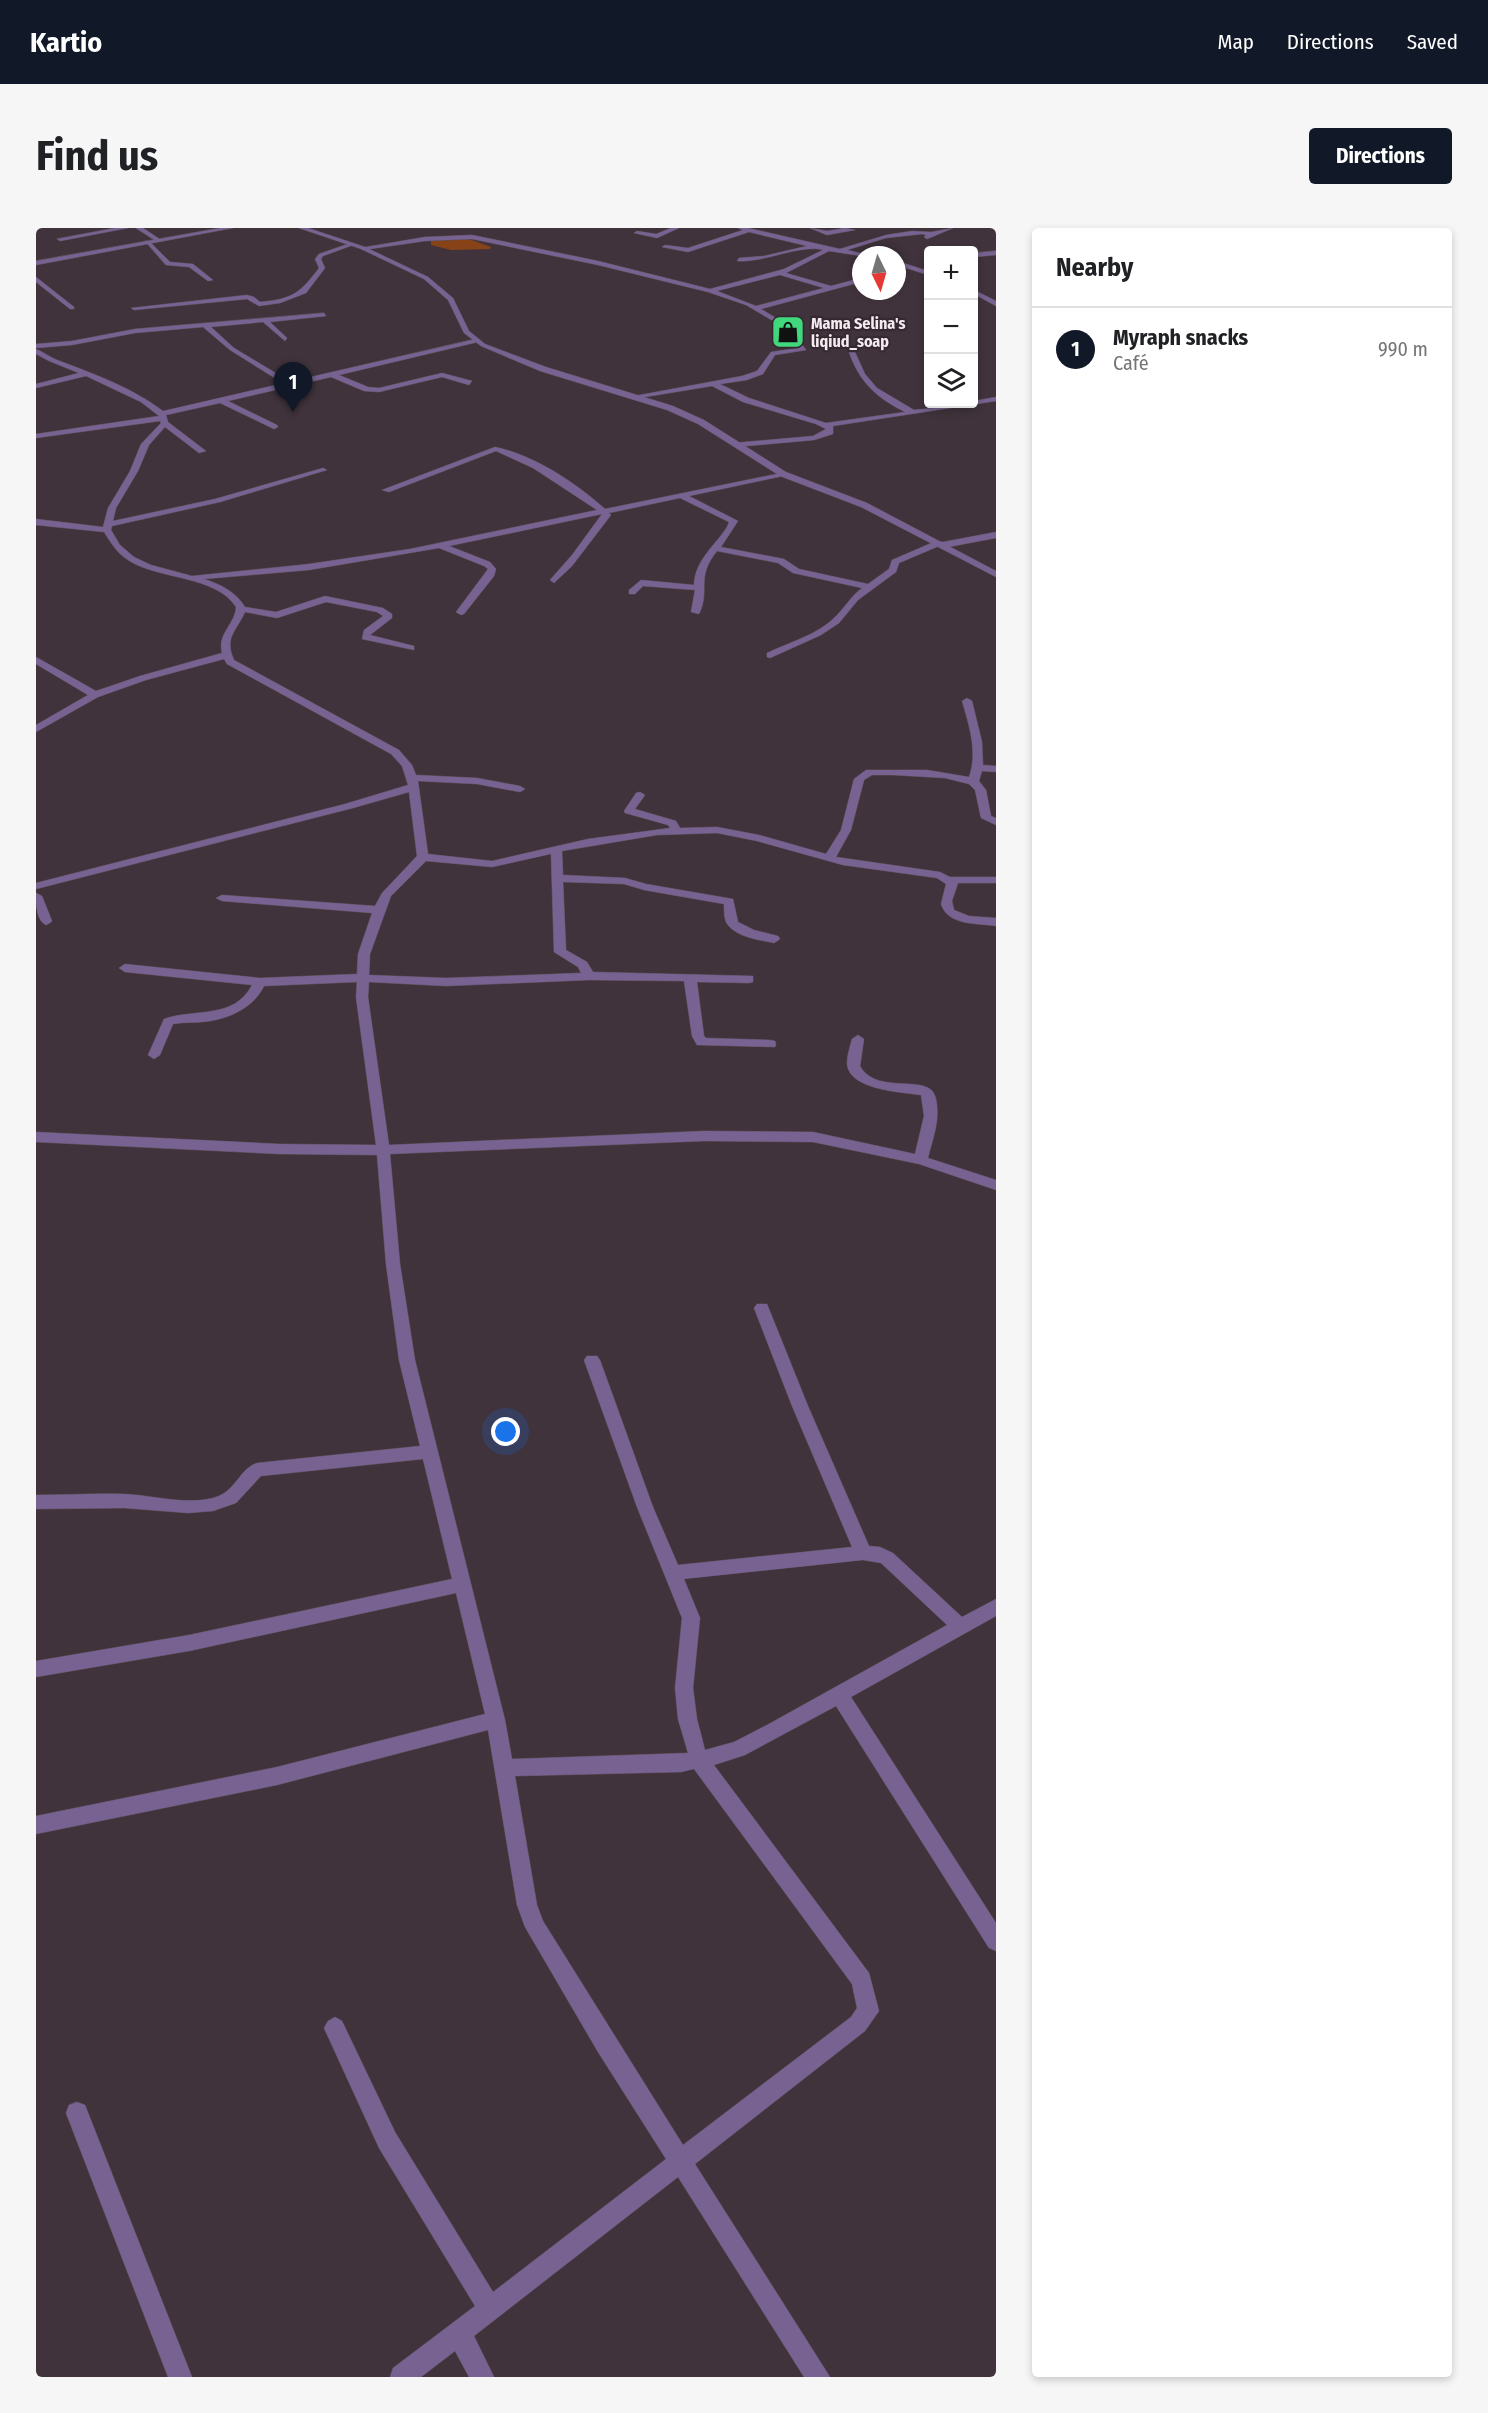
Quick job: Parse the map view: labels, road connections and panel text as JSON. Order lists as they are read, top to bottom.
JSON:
{
  "places": {
    "shop": ["Mama Selina's liqiud_soap"]
  },
  "north": "bottom",
  "page": {
    "header": "Kartio",
    "nav": ["Map", "Directions", "Saved"],
    "buttons": "Directions",
    "title": "Find us",
    "heading": "Nearby",
    "map_buttons": ["+", "−"],
    "list": [
      {
        "mark": "1",
        "name": "Myraph snacks",
        "note": "Café",
        "value": "990 m"
      }
    ],
    "pins": "1"
  }
}
